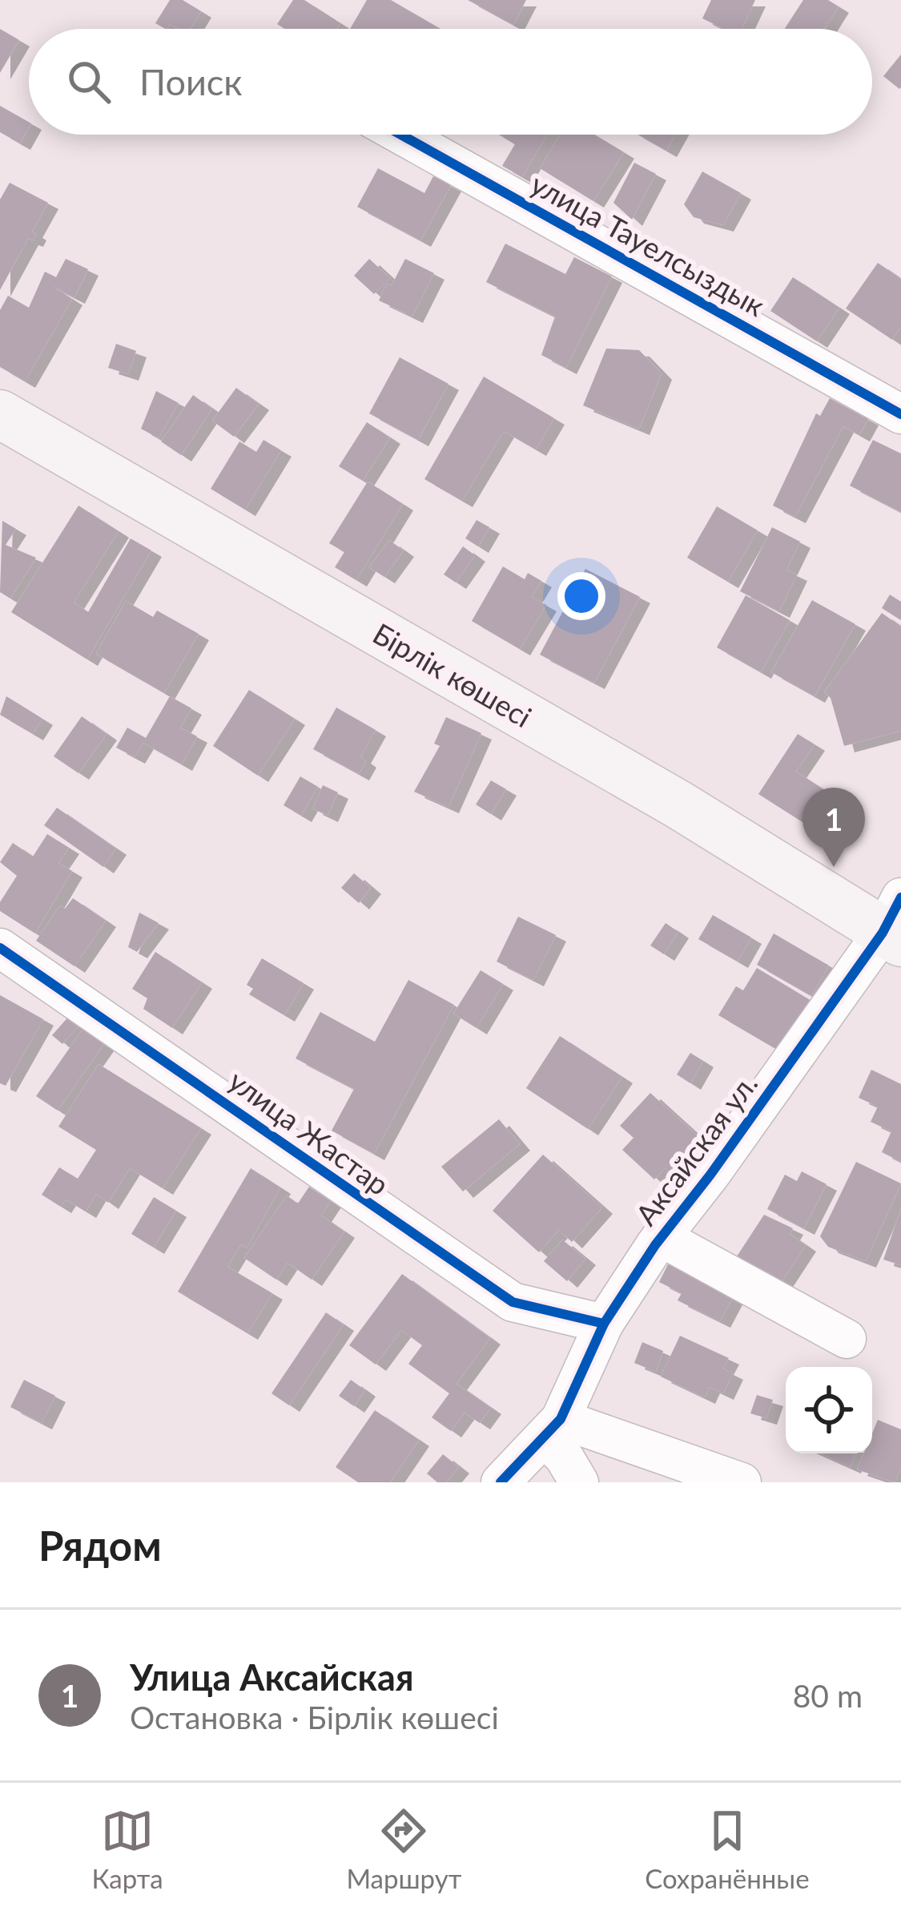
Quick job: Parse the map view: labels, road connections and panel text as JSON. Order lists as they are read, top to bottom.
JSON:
{
  "streets": {
    "main road": ["Бірлік көшесі"],
    "street": ["улица Тауелсыздык", "улица Жастар", "Аксайская ул."]
  },
  "crossings": [
    ["Бірлік көшесі", "Аксайская ул."],
    ["улица Жастар", "Аксайская ул."]
  ],
  "page": {
    "search": "Поиск",
    "pins": "1",
    "heading": "Рядом",
    "list": [
      {
        "mark": "1",
        "name": "Улица Аксайская",
        "note": "Остановка · Бірлік көшесі",
        "value": "80 m"
      }
    ],
    "nav": ["Карта", "Маршрут", "Сохранённые"]
  }
}
